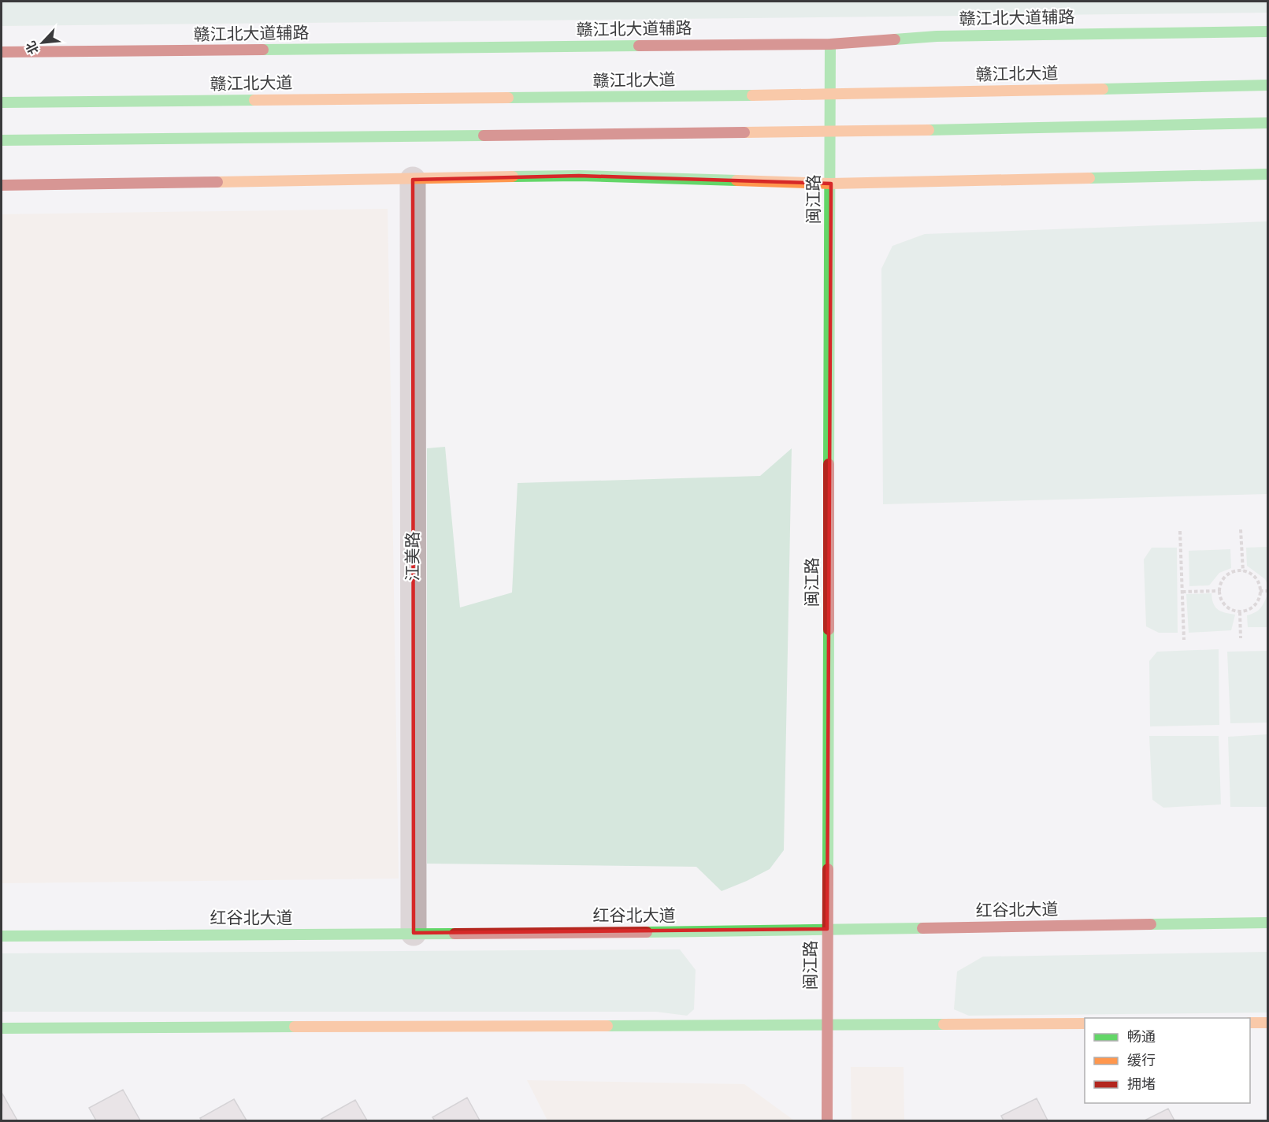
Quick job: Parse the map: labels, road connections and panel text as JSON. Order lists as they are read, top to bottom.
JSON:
{
  "streets": {
    "main road": [
      "赣江北大道辅路",
      "赣江北大道",
      "闽江路",
      "红谷北大道"
    ],
    "street": ["江美路"]
  },
  "crossings": [
    ["赣江北大道辅路", "闽江路"],
    ["赣江北大道", "闽江路"],
    ["闽江路", "红谷北大道"],
    ["江美路", "红谷北大道"]
  ],
  "legend": ["畅通", "缓行", "拥堵"],
  "north": "bottom left"
}
